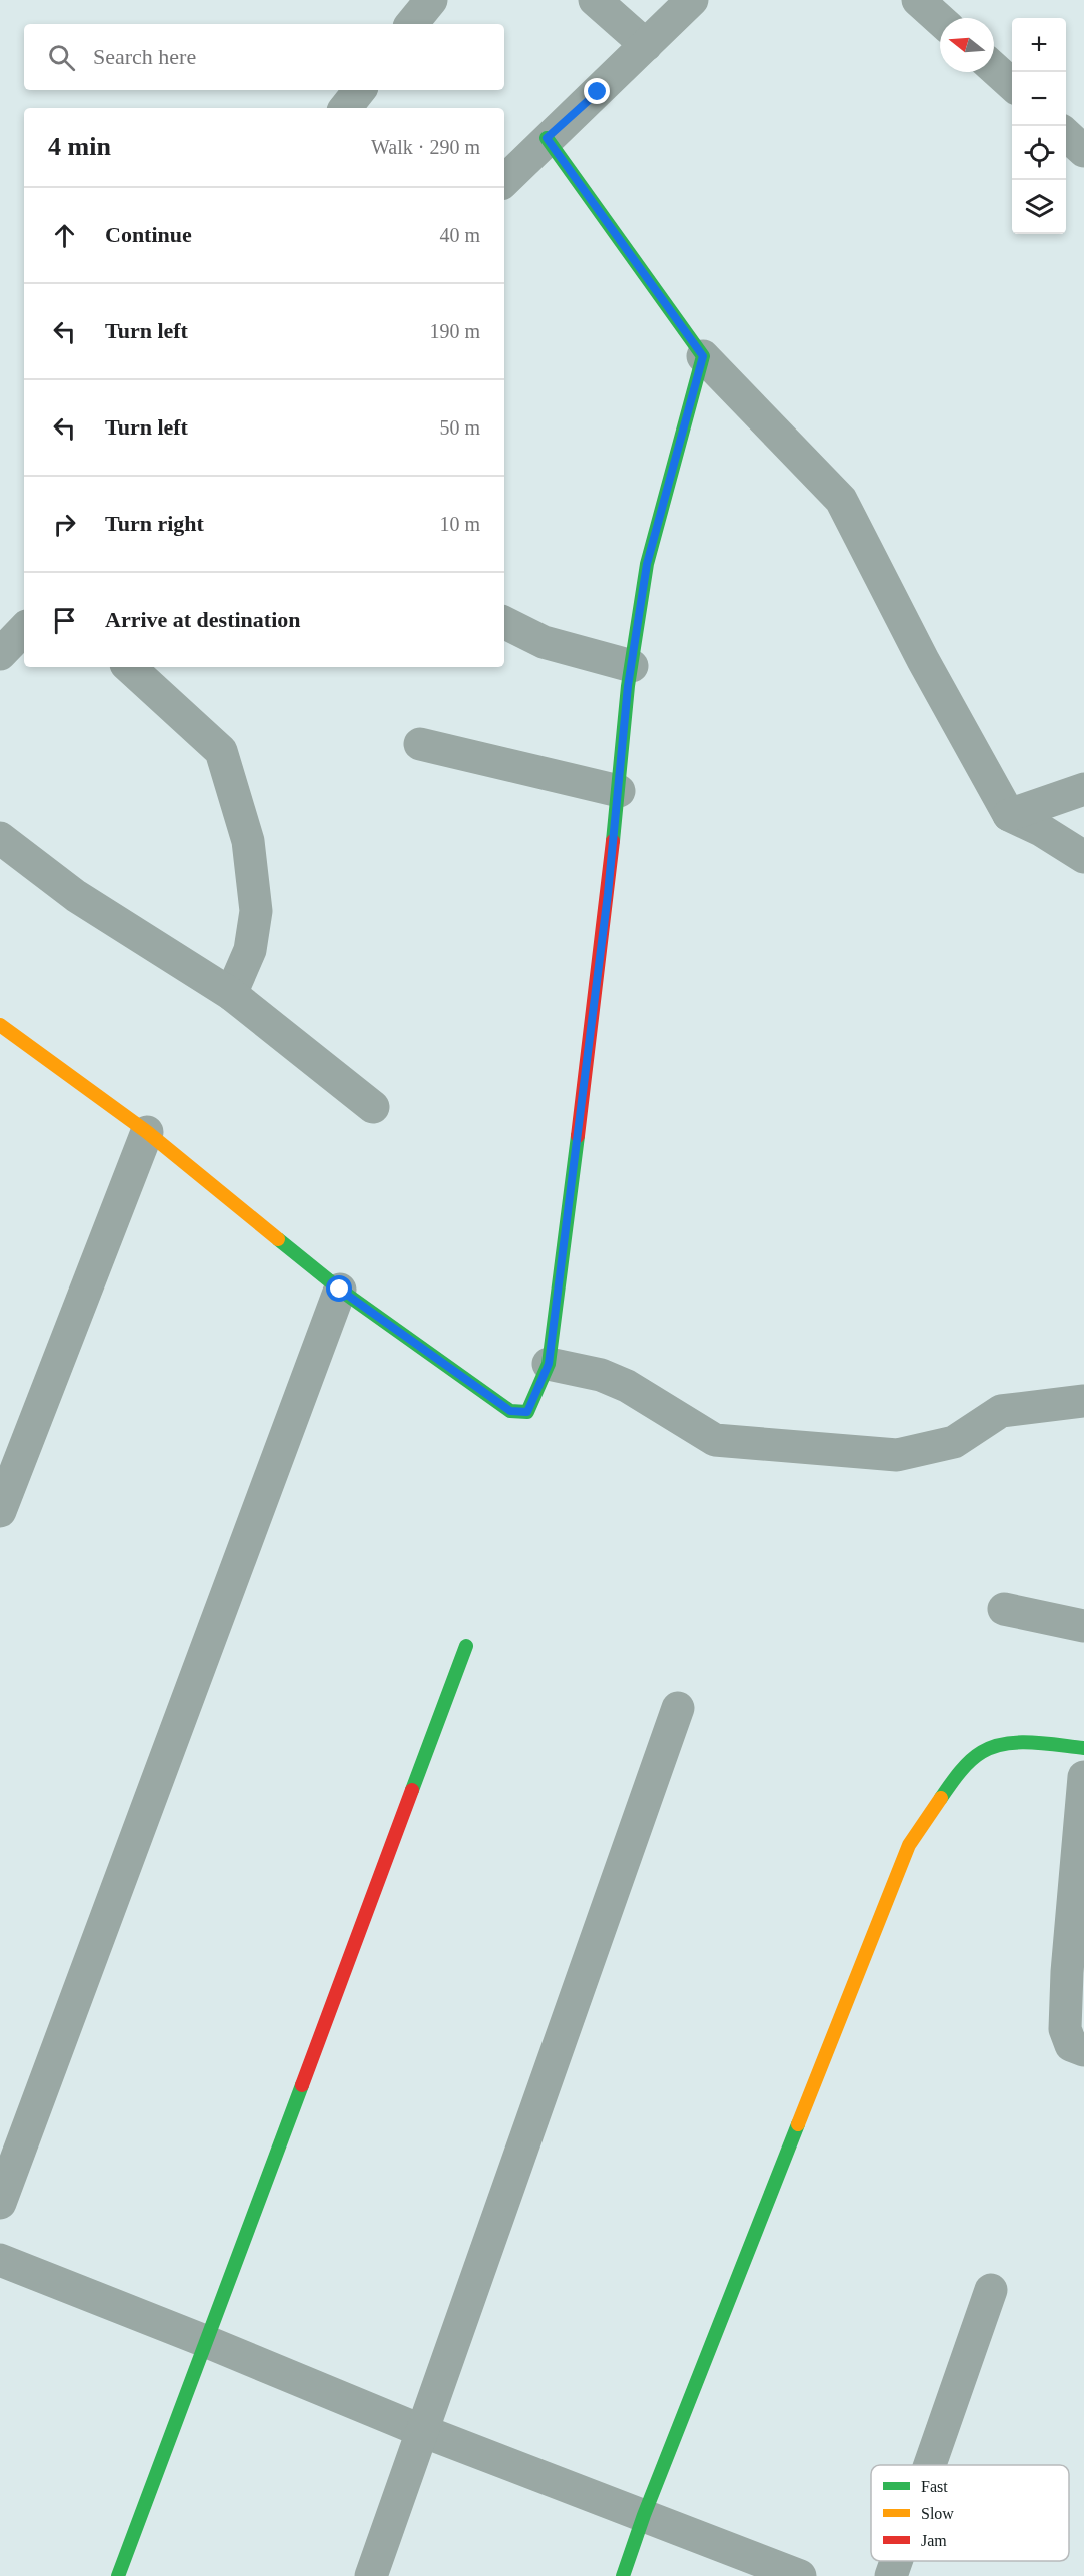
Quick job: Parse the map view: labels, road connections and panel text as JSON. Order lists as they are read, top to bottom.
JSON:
{
  "legend": ["Fast", "Slow", "Jam"],
  "north": "left",
  "page": {
    "map_buttons": ["+", "−"],
    "search": "Search here",
    "heading": ["4 min", "Walk · 290 m"],
    "list": [
      ["Continue", "40 m"],
      ["Turn left", "190 m"],
      ["Turn left", "50 m"],
      ["Turn right", "10 m"],
      "Arrive at destination"
    ]
  }
}
